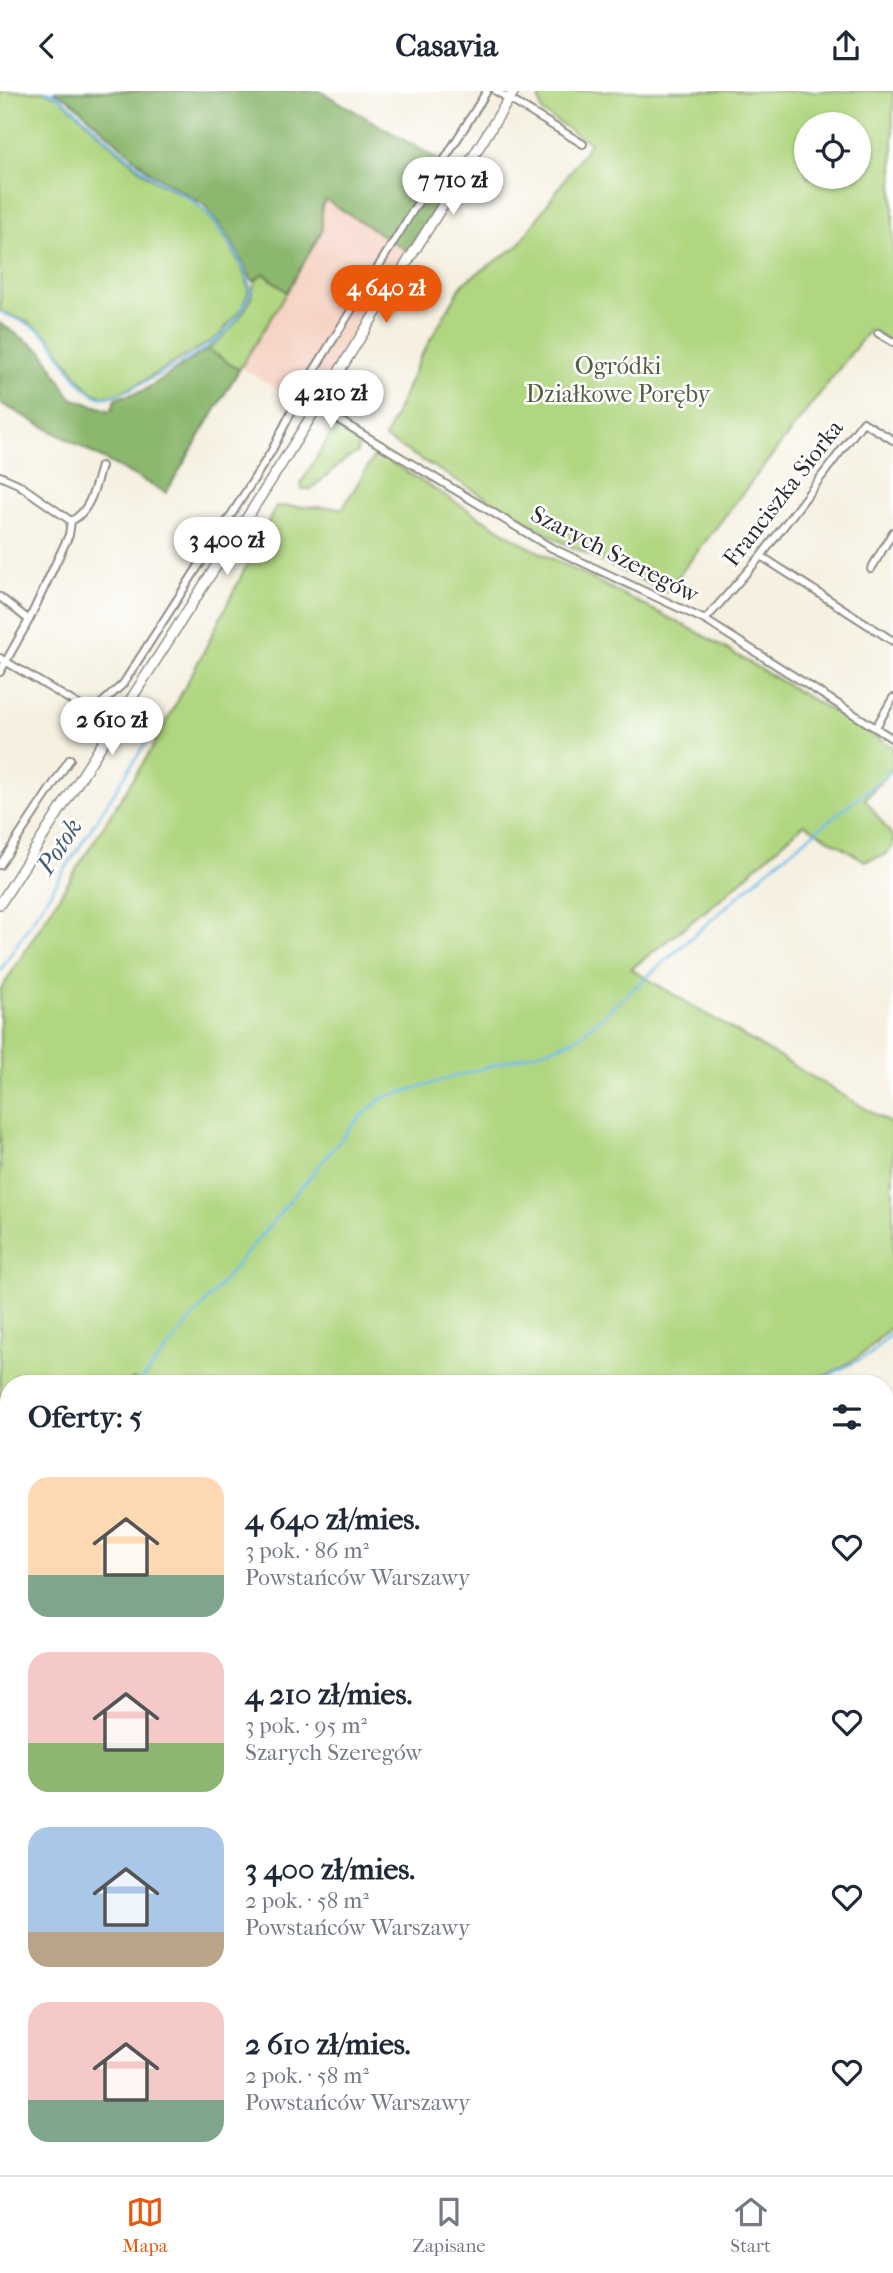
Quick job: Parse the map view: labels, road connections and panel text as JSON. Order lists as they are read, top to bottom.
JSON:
{
  "streets": {
    "street": ["Franciszka Siorka", "Szarych Szeregów"]
  },
  "crossings": [
    ["Franciszka Siorka", "Szarych Szeregów"]
  ],
  "water": ["Potok"],
  "parks": ["Ogródki Działkowe Poręby"],
  "page": {
    "header": "Casavia",
    "price": [
      "7 710 zł",
      "4 640 zł",
      "4 210 zł",
      "3 400 zł",
      "2 610 zł"
    ],
    "heading": "Oferty: 5",
    "list": [
      {
        "name": "4 640 zł/mies.",
        "note": "3 pok. · 86 m² · Powstańców Warszawy"
      },
      {
        "name": "4 210 zł/mies.",
        "note": "3 pok. · 95 m² · Szarych Szeregów"
      },
      {
        "name": "3 400 zł/mies.",
        "note": "2 pok. · 58 m² · Powstańców Warszawy"
      },
      {
        "name": "2 610 zł/mies.",
        "note": "2 pok. · 58 m² · Powstańców Warszawy"
      }
    ],
    "tabs": ["Mapa", "Zapisane", "Start"]
  }
}
